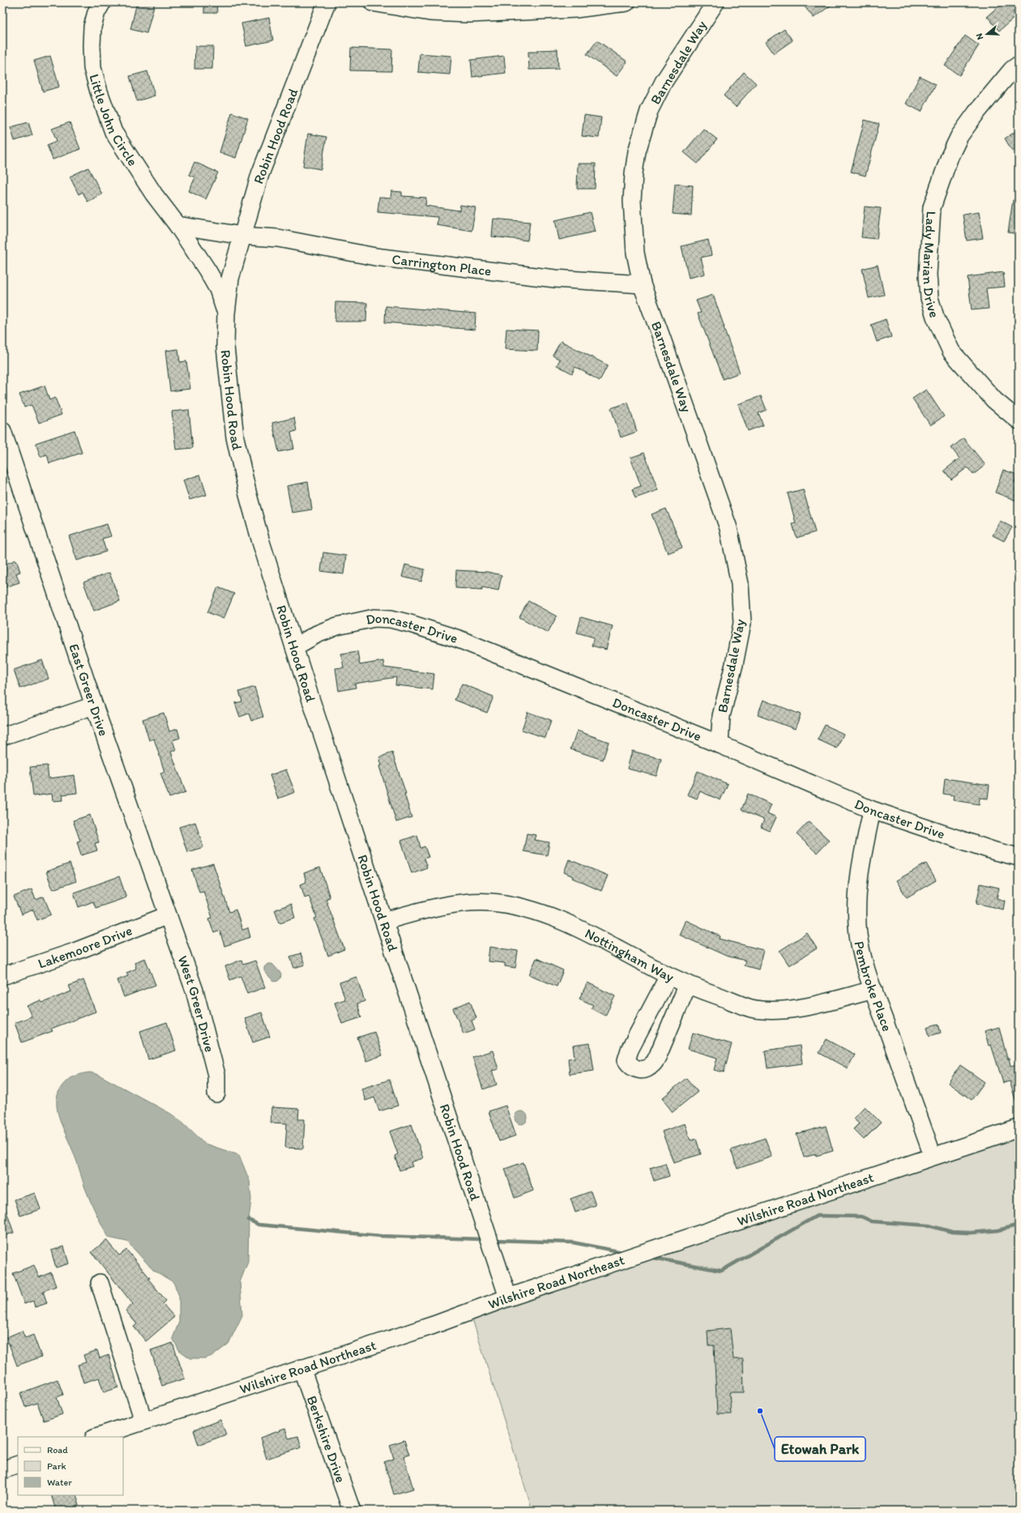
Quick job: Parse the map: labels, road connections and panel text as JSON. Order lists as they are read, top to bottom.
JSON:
{
  "streets": {
    "street": [
      "Barnesdale Way",
      "Little John Circle",
      "Robin Hood Road",
      "Lady Marian Drive",
      "Carrington Place",
      "Doncaster Drive",
      "East Greer Drive",
      "Lakemoore Drive",
      "Nottingham Way",
      "Pembroke Place",
      "West Greer Drive",
      "Wilshire Road Northeast",
      "Berkshire Drive"
    ]
  },
  "crossings": [
    ["Barnesdale Way", "Carrington Place"],
    ["Barnesdale Way", "Doncaster Drive"],
    ["Little John Circle", "Robin Hood Road"],
    ["Robin Hood Road", "Carrington Place"],
    ["Robin Hood Road", "Doncaster Drive"],
    ["Robin Hood Road", "Nottingham Way"],
    ["Robin Hood Road", "Wilshire Road Northeast"],
    ["Doncaster Drive", "Pembroke Place"],
    ["East Greer Drive", "Lakemoore Drive"],
    ["East Greer Drive", "West Greer Drive"],
    ["Lakemoore Drive", "West Greer Drive"],
    ["Nottingham Way", "Pembroke Place"],
    ["Pembroke Place", "Wilshire Road Northeast"],
    ["Wilshire Road Northeast", "Berkshire Drive"]
  ],
  "places": ["Etowah Park"],
  "legend": ["Road", "Park", "Water"],
  "north": "left"
}
